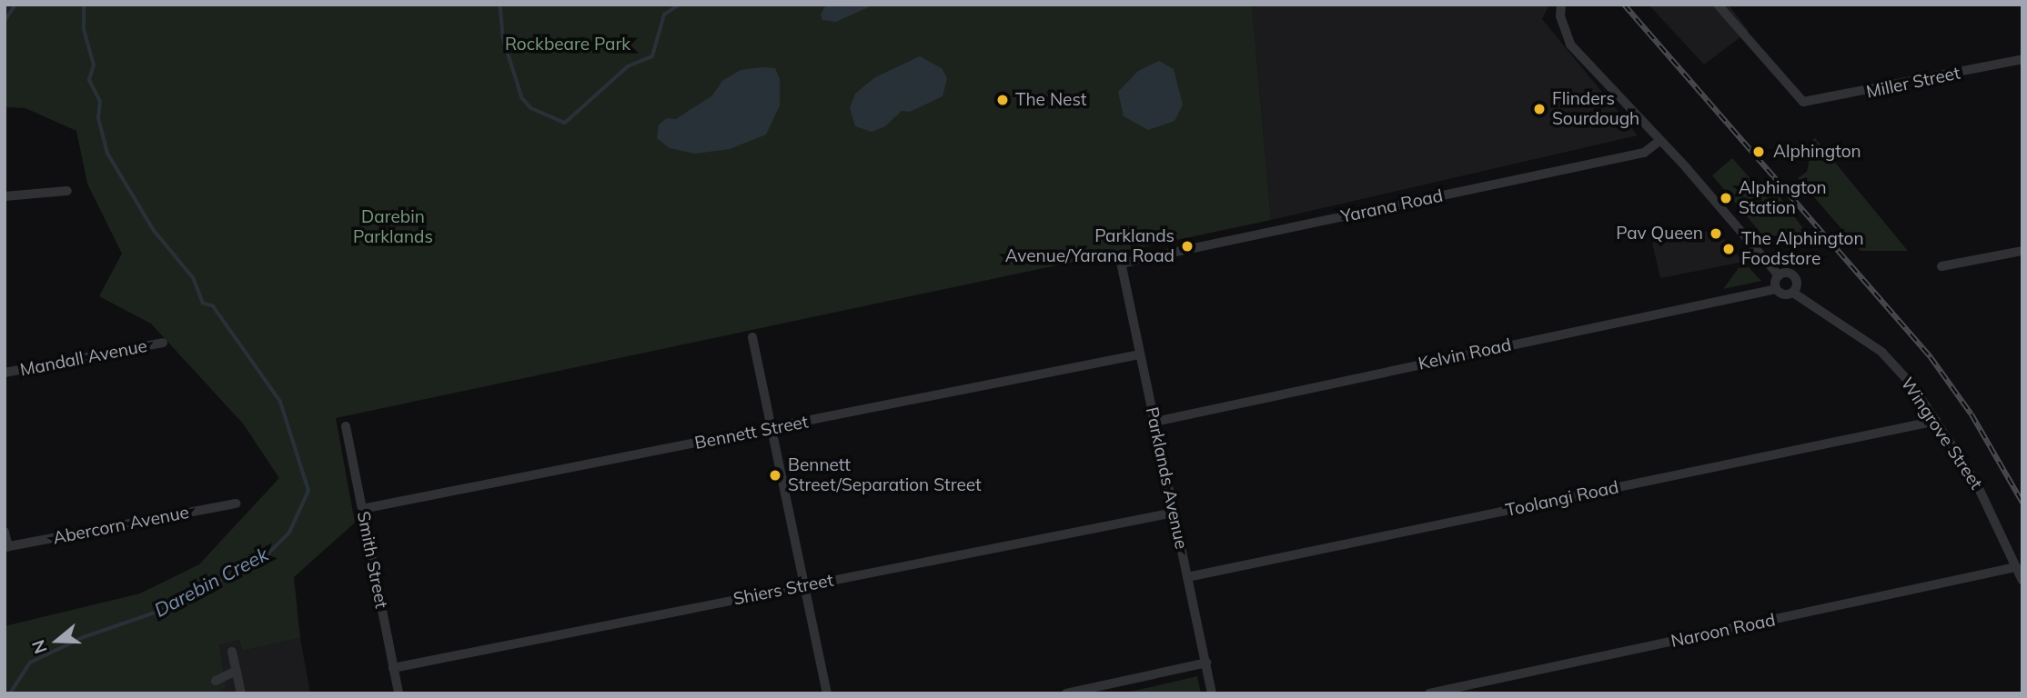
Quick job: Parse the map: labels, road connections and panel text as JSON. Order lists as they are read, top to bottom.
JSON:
{
  "streets": {
    "street": [
      "Miller Street",
      "Yarana Road",
      "Kelvin Road",
      "Mandall Avenue",
      "Bennett Street",
      "Wingrove Street",
      "Parklands Avenue",
      "Toolangi Road",
      "Abercorn Avenue",
      "Smith Street",
      "Shiers Street",
      "Naroon Road"
    ]
  },
  "crossings": [
    ["Yarana Road", "Parklands Avenue"],
    ["Kelvin Road", "Wingrove Street"],
    ["Kelvin Road", "Parklands Avenue"],
    ["Bennett Street", "Parklands Avenue"],
    ["Bennett Street", "Smith Street"],
    ["Wingrove Street", "Toolangi Road"],
    ["Wingrove Street", "Naroon Road"],
    ["Parklands Avenue", "Toolangi Road"],
    ["Parklands Avenue", "Shiers Street"],
    ["Smith Street", "Shiers Street"]
  ],
  "water": ["Darebin Creek"],
  "parks": ["Rockbeare Park", "Darebin Parklands"],
  "places": [
    "The Nest",
    "Flinders Sourdough",
    "Alphington",
    "Alphington Station",
    "Pav Queen",
    "Parklands Avenue/Yarana Road",
    "The Alphington Foodstore",
    "Bennett Street/Separation Street"
  ],
  "north": "left"
}
